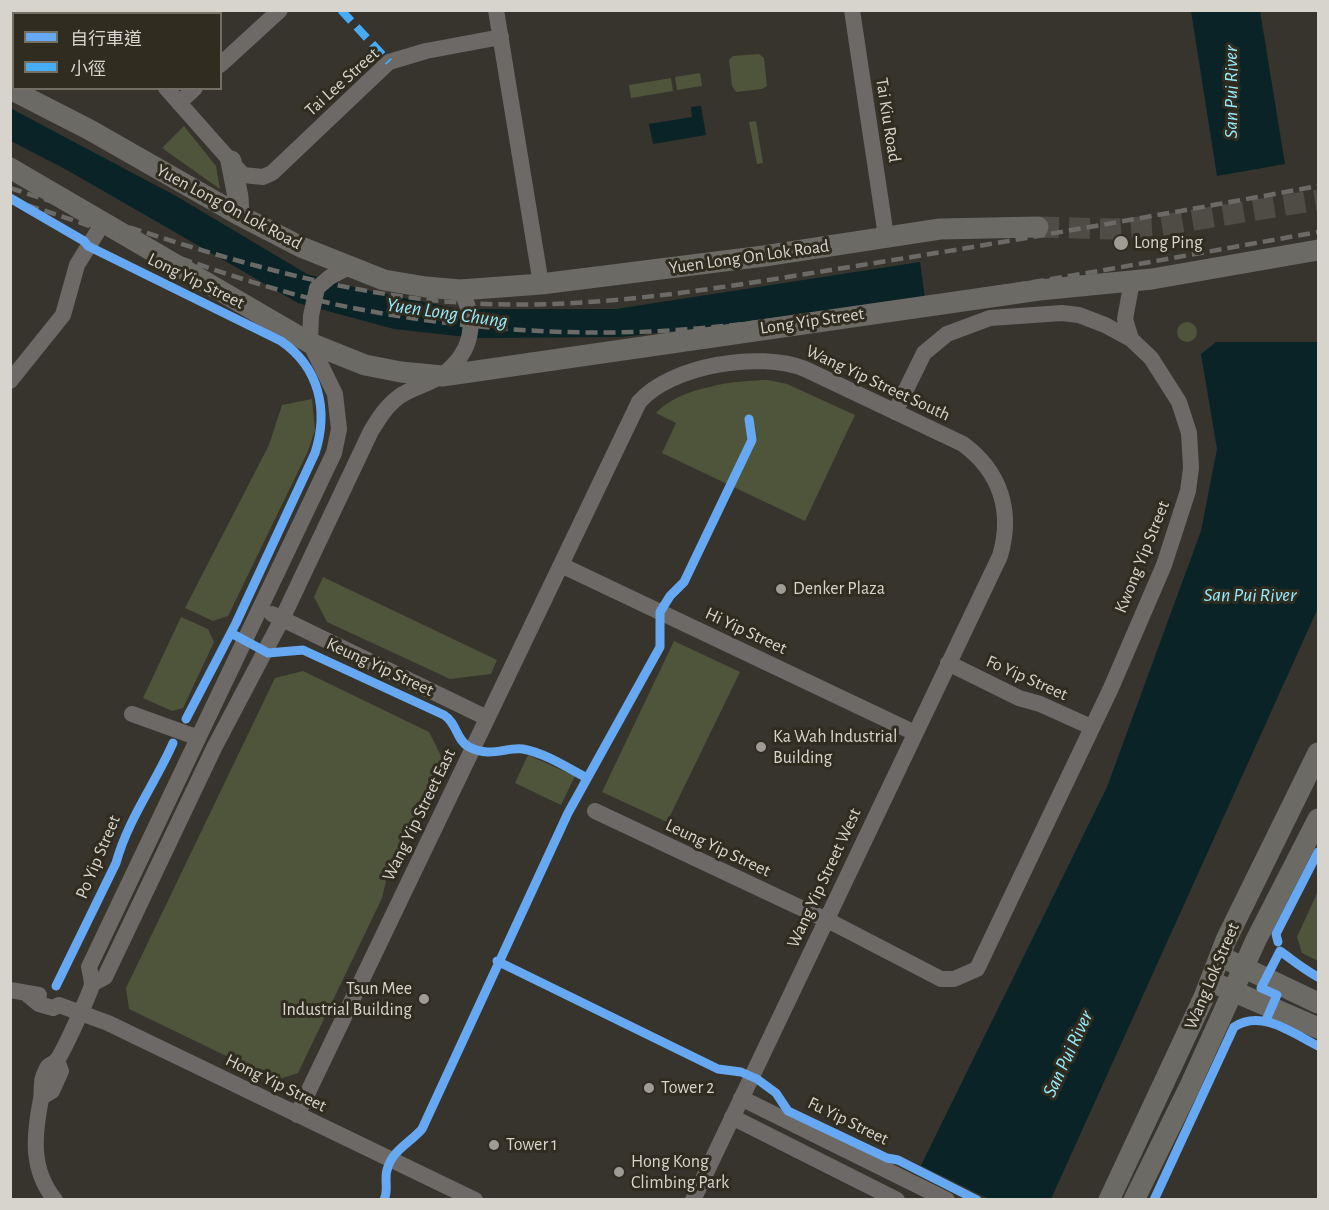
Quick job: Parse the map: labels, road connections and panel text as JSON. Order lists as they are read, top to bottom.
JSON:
{
  "streets": {
    "main road": ["Yuen Long On Lok Road", "Long Yip Street", "Wang Lok Street"],
    "street": [
      "Tai Lee Street",
      "Tai Kiu Road",
      "Wang Yip Street South",
      "Kwong Yip Street",
      "Hi Yip Street",
      "Keung Yip Street",
      "Fo Yip Street",
      "Wang Yip Street East",
      "Leung Yip Street",
      "Po Yip Street",
      "Wang Yip Street West",
      "Hong Yip Street",
      "Fu Yip Street"
    ]
  },
  "crossings": [
    ["Tai Kiu Road", "Yuen Long On Lok Road"],
    ["Long Yip Street", "Po Yip Street"],
    ["Wang Yip Street South", "Kwong Yip Street"],
    ["Wang Yip Street South", "Wang Yip Street East"],
    ["Wang Yip Street South", "Wang Yip Street West"],
    ["Kwong Yip Street", "Fo Yip Street"],
    ["Kwong Yip Street", "Leung Yip Street"],
    ["Kwong Yip Street", "Wang Yip Street West"],
    ["Hi Yip Street", "Wang Yip Street East"],
    ["Hi Yip Street", "Wang Yip Street West"],
    ["Keung Yip Street", "Wang Yip Street East"],
    ["Keung Yip Street", "Po Yip Street"],
    ["Fo Yip Street", "Wang Yip Street West"],
    ["Wang Yip Street East", "Hong Yip Street"],
    ["Leung Yip Street", "Wang Yip Street West"],
    ["Po Yip Street", "Hong Yip Street"],
    ["Wang Yip Street West", "Fu Yip Street"]
  ],
  "water": ["San Pui River", "Yuen Long Chung"],
  "places": [
    "Long Ping",
    "Denker Plaza",
    "Ka Wah Industrial Building",
    "Tsun Mee Industrial Building",
    "Tower 2",
    "Tower 1",
    "Hong Kong Climbing Park"
  ],
  "legend": ["自行車道", "小徑"]
}
